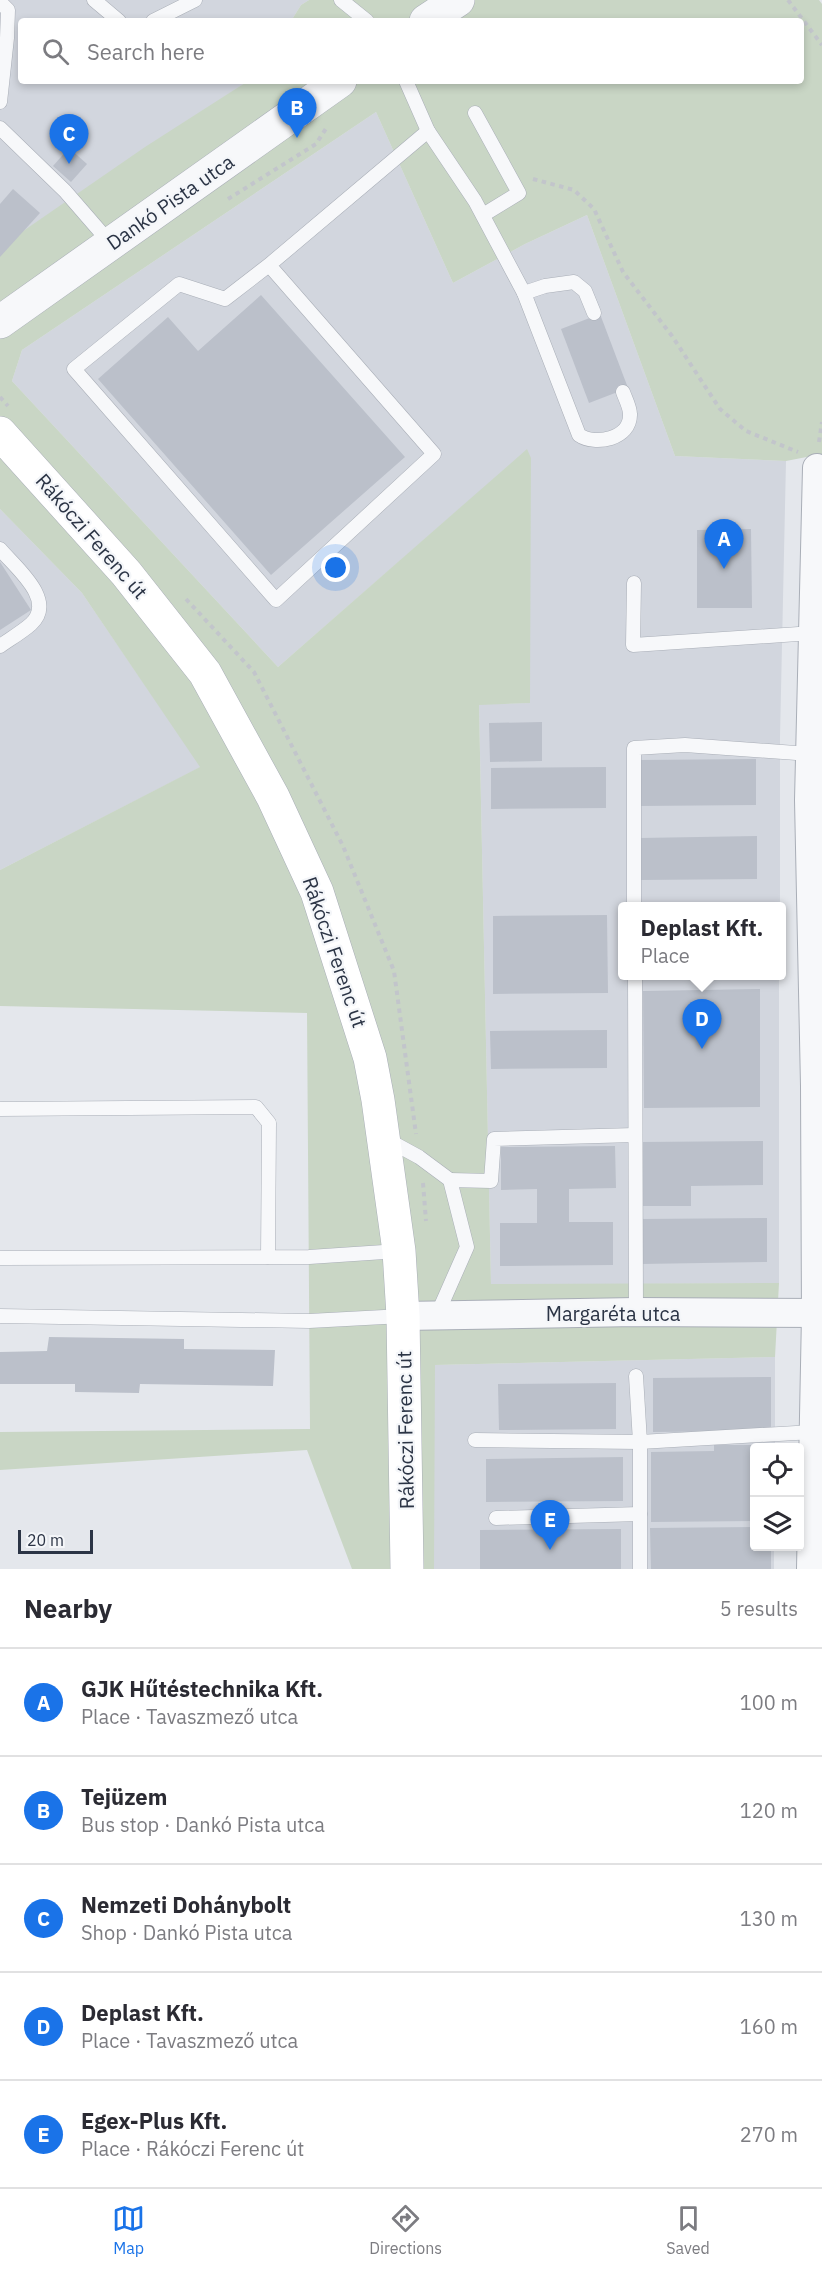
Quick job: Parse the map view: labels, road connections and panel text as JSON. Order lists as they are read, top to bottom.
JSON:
{
  "streets": {
    "main road": ["Rákóczi Ferenc út"],
    "street": ["Dankó Pista utca", "Margaréta utca"]
  },
  "crossings": [
    ["Rákóczi Ferenc út", "Margaréta utca"]
  ],
  "scale_bar": "20 m",
  "page": {
    "search": "Search here",
    "pins": [
      "B",
      "C",
      "A",
      "D",
      "E"
    ],
    "popup": ["Deplast Kft.", "Place"],
    "scale": "20 m",
    "heading": ["Nearby", "5 results"],
    "list": [
      {
        "mark": "A",
        "name": "GJK Hűtéstechnika Kft.",
        "note": "Place · Tavaszmező utca",
        "value": "100 m"
      },
      {
        "mark": "B",
        "name": "Tejüzem",
        "note": "Bus stop · Dankó Pista utca",
        "value": "120 m"
      },
      {
        "mark": "C",
        "name": "Nemzeti Dohánybolt",
        "note": "Shop · Dankó Pista utca",
        "value": "130 m"
      },
      {
        "mark": "D",
        "name": "Deplast Kft.",
        "note": "Place · Tavaszmező utca",
        "value": "160 m"
      },
      {
        "mark": "E",
        "name": "Egex-Plus Kft.",
        "note": "Place · Rákóczi Ferenc út",
        "value": "270 m"
      }
    ],
    "nav": ["Map", "Directions", "Saved"]
  }
}
